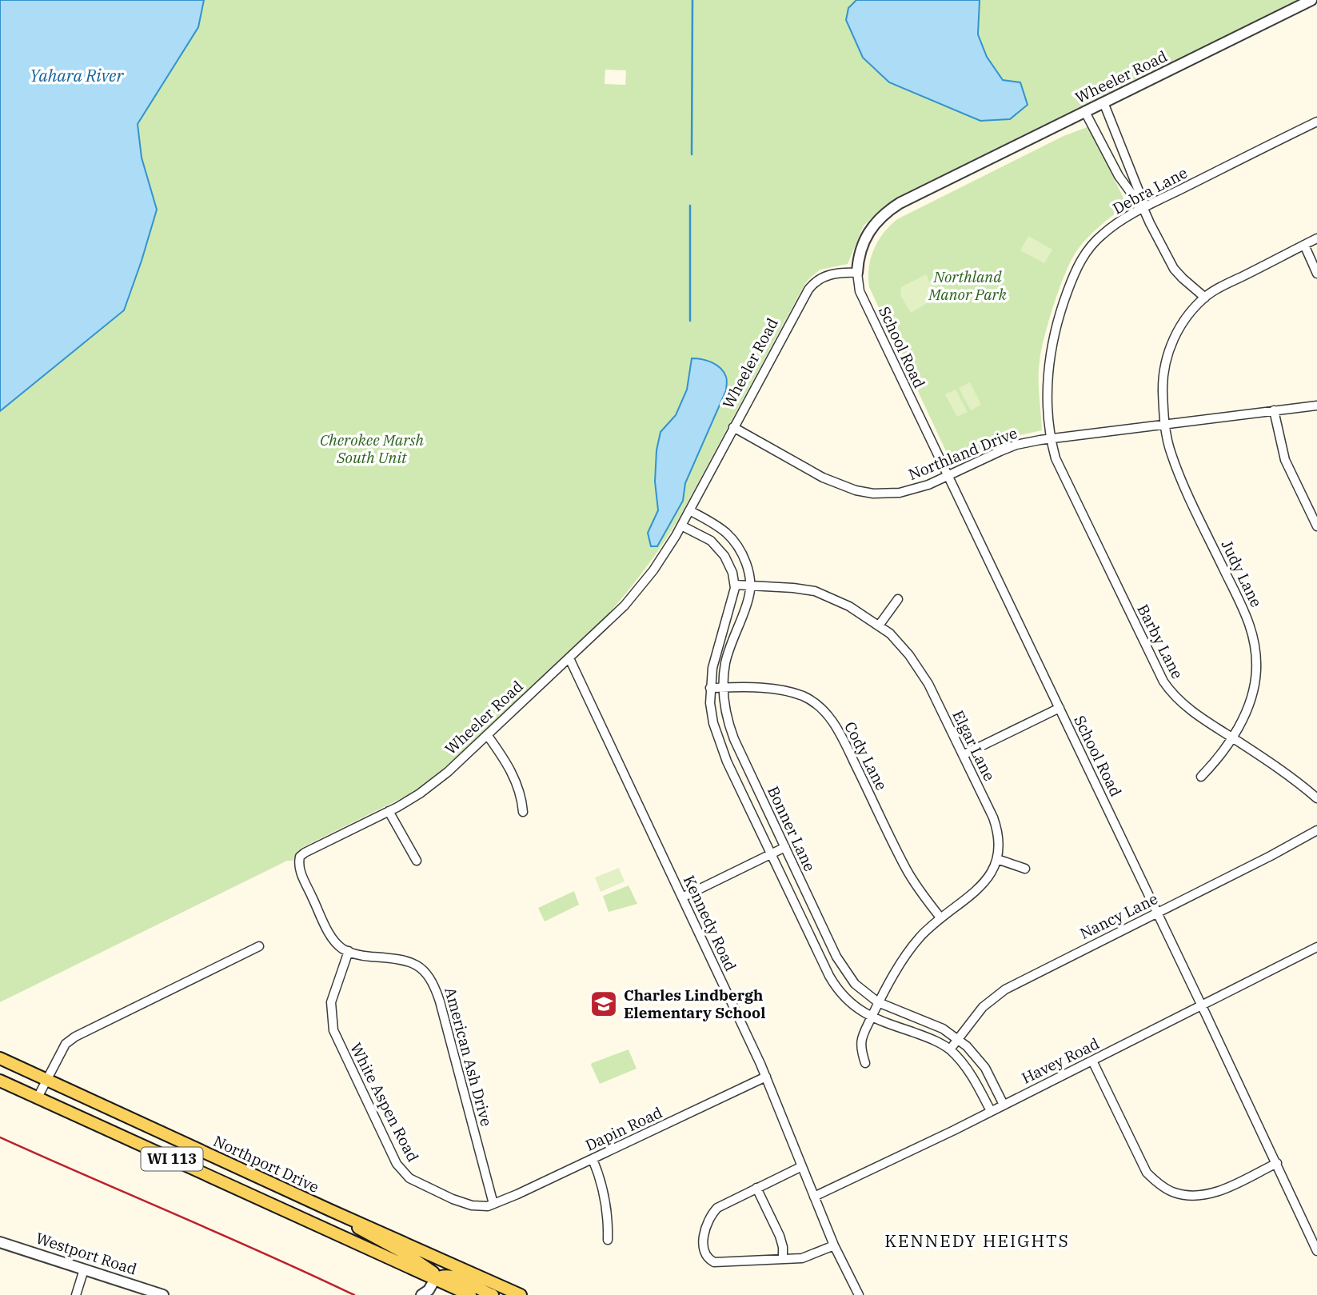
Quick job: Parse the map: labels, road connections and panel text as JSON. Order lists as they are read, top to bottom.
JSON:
{
  "streets": {
    "main road": ["WI 113", "Northport Drive"],
    "street": [
      "Wheeler Road",
      "Debra Lane",
      "School Road",
      "Northland Drive",
      "Judy Lane",
      "Barby Lane",
      "Elgar Lane",
      "Cody Lane",
      "Bonner Lane",
      "Nancy Lane",
      "Kennedy Road",
      "American Ash Drive",
      "Havey Road",
      "White Aspen Road",
      "Dapin Road",
      "Westport Road"
    ]
  },
  "crossings": [
    ["Wheeler Road", "School Road"],
    ["Wheeler Road", "Northland Drive"],
    ["Wheeler Road", "Bonner Lane"],
    ["Wheeler Road", "Kennedy Road"],
    ["Wheeler Road", "American Ash Drive"],
    ["Wheeler Road", "White Aspen Road"],
    ["Debra Lane", "Northland Drive"],
    ["Debra Lane", "Barby Lane"],
    ["School Road", "Northland Drive"],
    ["School Road", "Nancy Lane"],
    ["School Road", "Havey Road"],
    ["Northland Drive", "Judy Lane"],
    ["Northland Drive", "Barby Lane"],
    ["Judy Lane", "Barby Lane"],
    ["Elgar Lane", "Cody Lane"],
    ["Elgar Lane", "Bonner Lane"],
    ["Cody Lane", "Bonner Lane"],
    ["Bonner Lane", "Nancy Lane"],
    ["Bonner Lane", "Havey Road"],
    ["Kennedy Road", "Havey Road"],
    ["Kennedy Road", "Dapin Road"],
    ["American Ash Drive", "White Aspen Road"],
    ["American Ash Drive", "Dapin Road"],
    ["White Aspen Road", "Dapin Road"]
  ],
  "districts": ["KENNEDY HEIGHTS"],
  "water": ["Yahara River"],
  "parks": ["Northland Manor Park", "Cherokee Marsh South Unit"],
  "places": {
    "school or university": ["Charles Lindbergh Elementary School"]
  }
}
